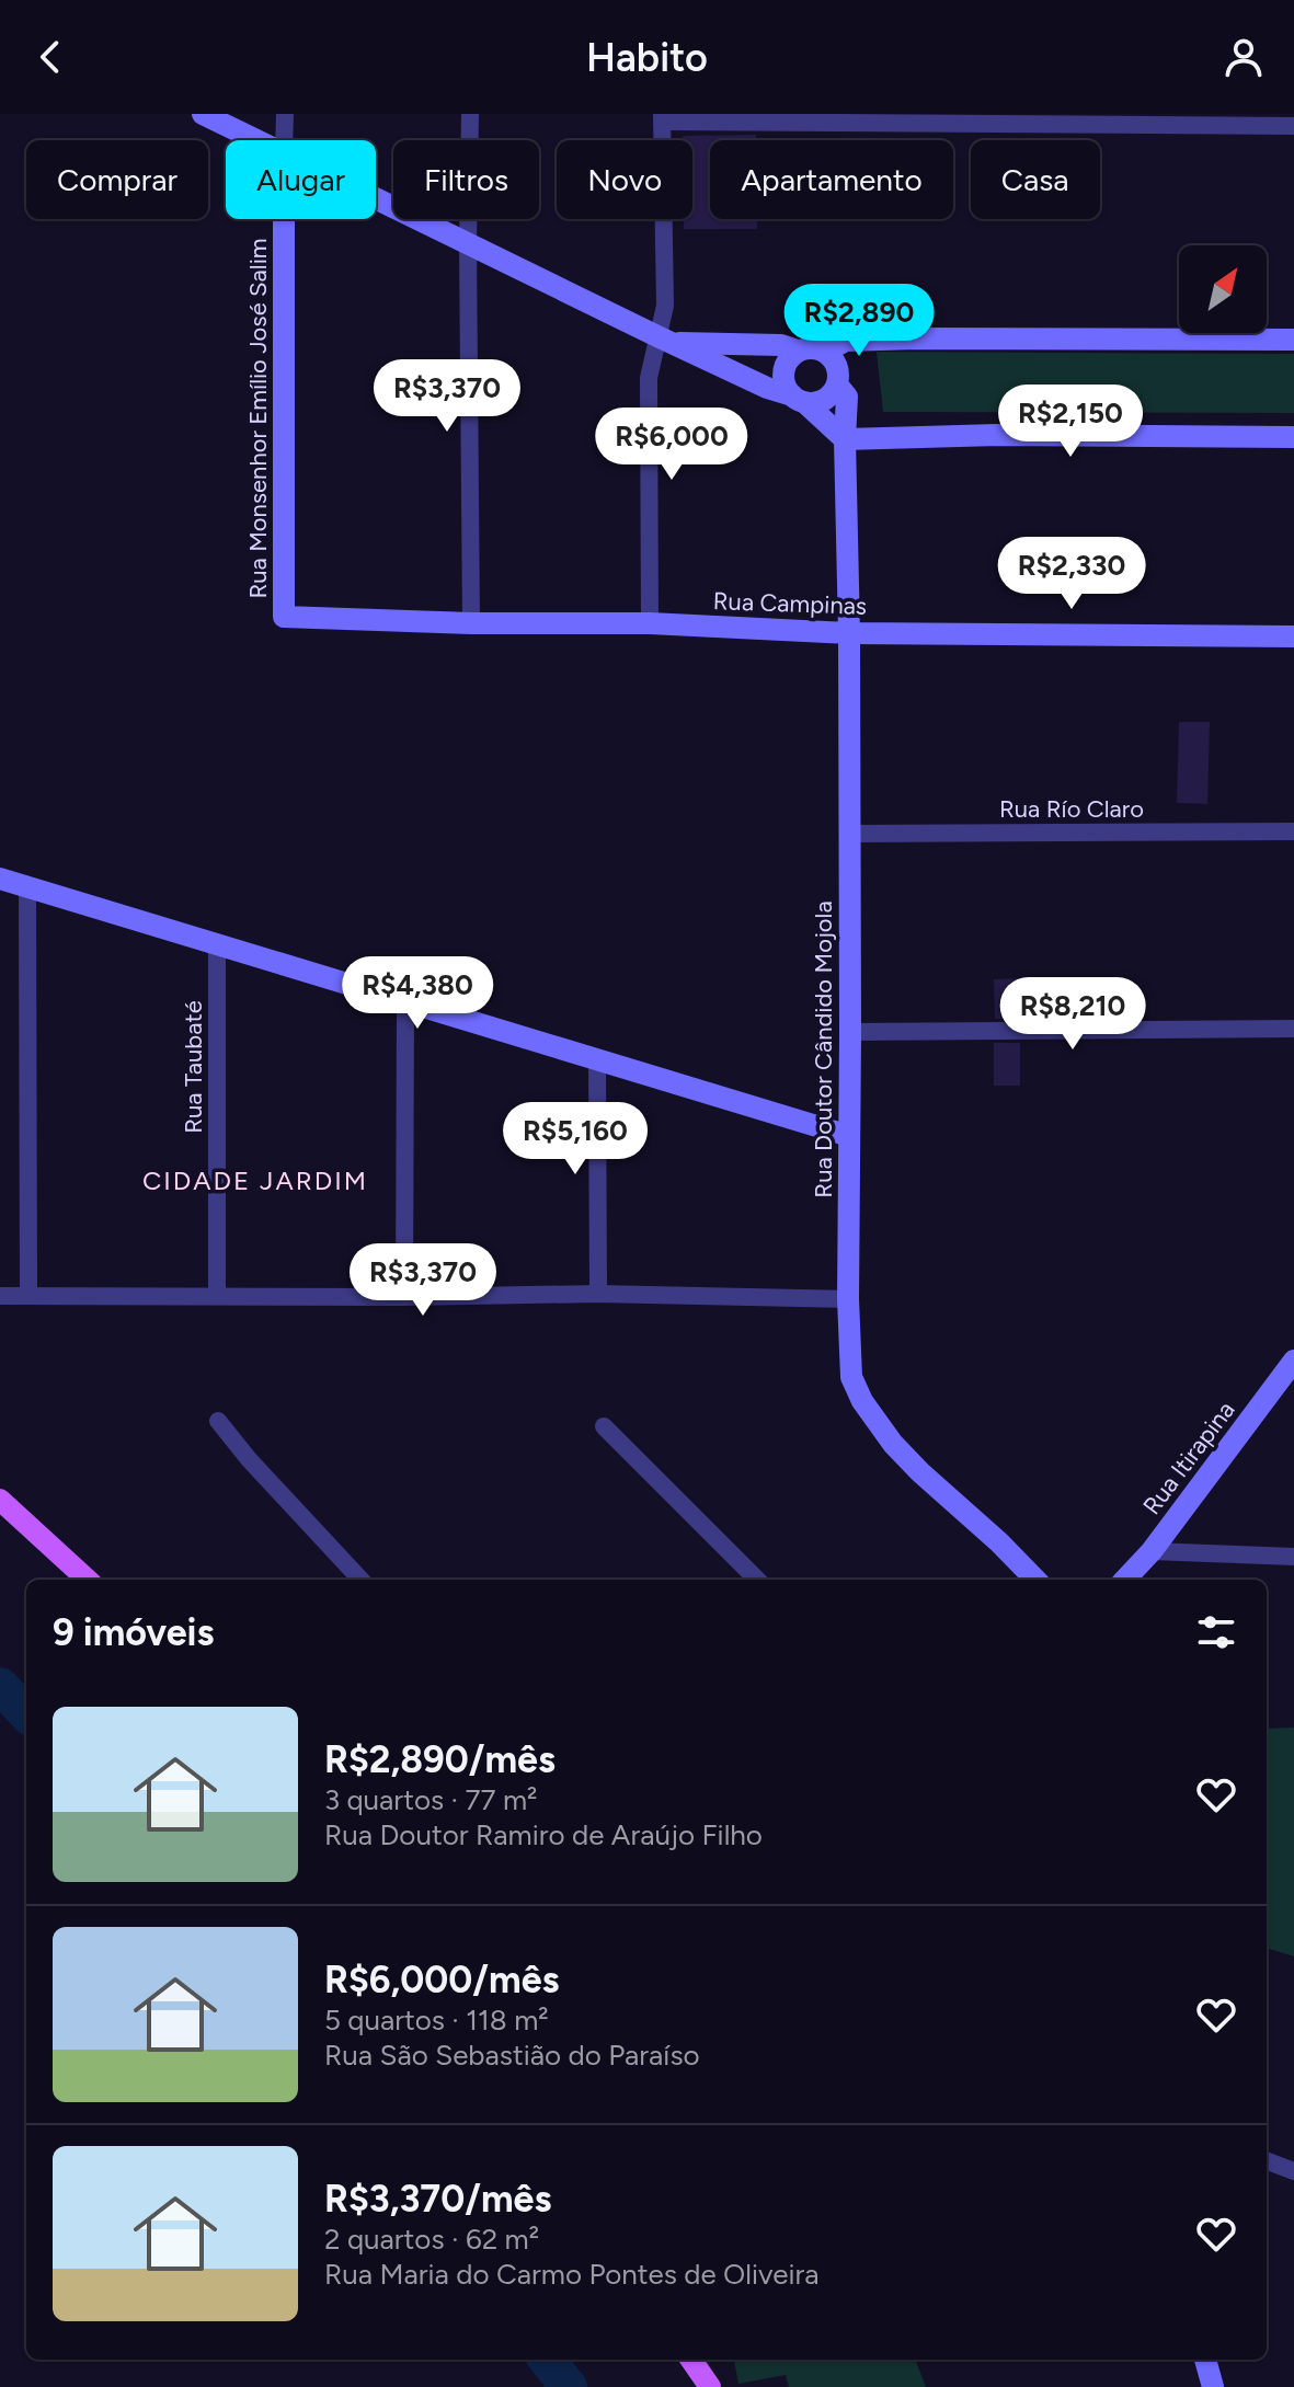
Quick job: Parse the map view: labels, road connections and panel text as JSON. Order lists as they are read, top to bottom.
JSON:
{
  "streets": {
    "street": [
      "Rua Monsenhor Emílio José Salim",
      "Rua Campinas",
      "Rua Río Claro",
      "Rua Doutor Cândido Mojola",
      "Rua Taubaté",
      "Rua Itirapina"
    ]
  },
  "crossings": [
    ["Rua Monsenhor Emílio José Salim", "Rua Campinas"],
    ["Rua Campinas", "Rua Doutor Cândido Mojola"],
    ["Rua Río Claro", "Rua Doutor Cândido Mojola"]
  ],
  "districts": ["CIDADE JARDIM"],
  "north": "top right",
  "page": {
    "header": "Habito",
    "chip": [
      "Comprar",
      "Alugar",
      "Filtros",
      "Novo",
      "Apartamento",
      "Casa"
    ],
    "price": [
      "R$2,890",
      "R$3,370",
      "R$2,150",
      "R$6,000",
      "R$2,330",
      "R$4,380",
      "R$8,210",
      "R$5,160",
      "R$3,370"
    ],
    "heading": "9 imóveis",
    "list": [
      {
        "name": "R$2,890/mês",
        "note": "3 quartos · 77 m² · Rua Doutor Ramiro de Araújo Filho"
      },
      {
        "name": "R$6,000/mês",
        "note": "5 quartos · 118 m² · Rua São Sebastião do Paraíso"
      },
      {
        "name": "R$3,370/mês",
        "note": "2 quartos · 62 m² · Rua Maria do Carmo Pontes de Oliveira"
      }
    ]
  }
}
